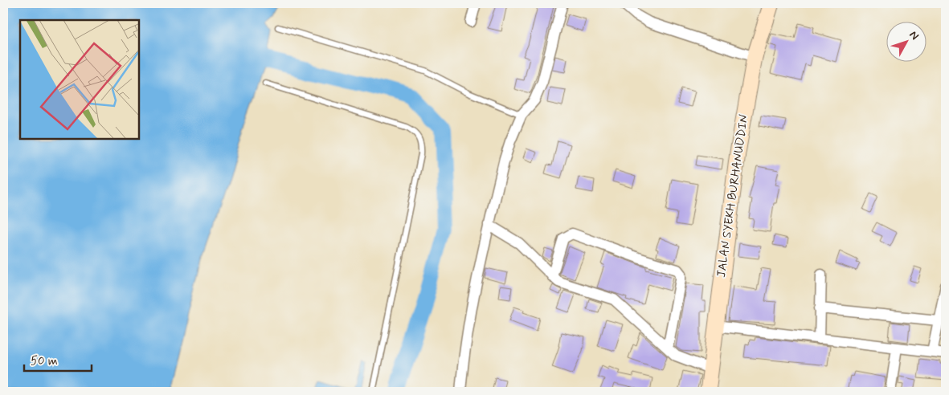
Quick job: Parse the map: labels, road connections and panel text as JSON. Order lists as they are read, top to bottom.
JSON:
{
  "streets": {
    "main road": ["JALAN SYEKH BURHANUDDIN"]
  },
  "scale_bar": "50 m",
  "north": "top right"
}
